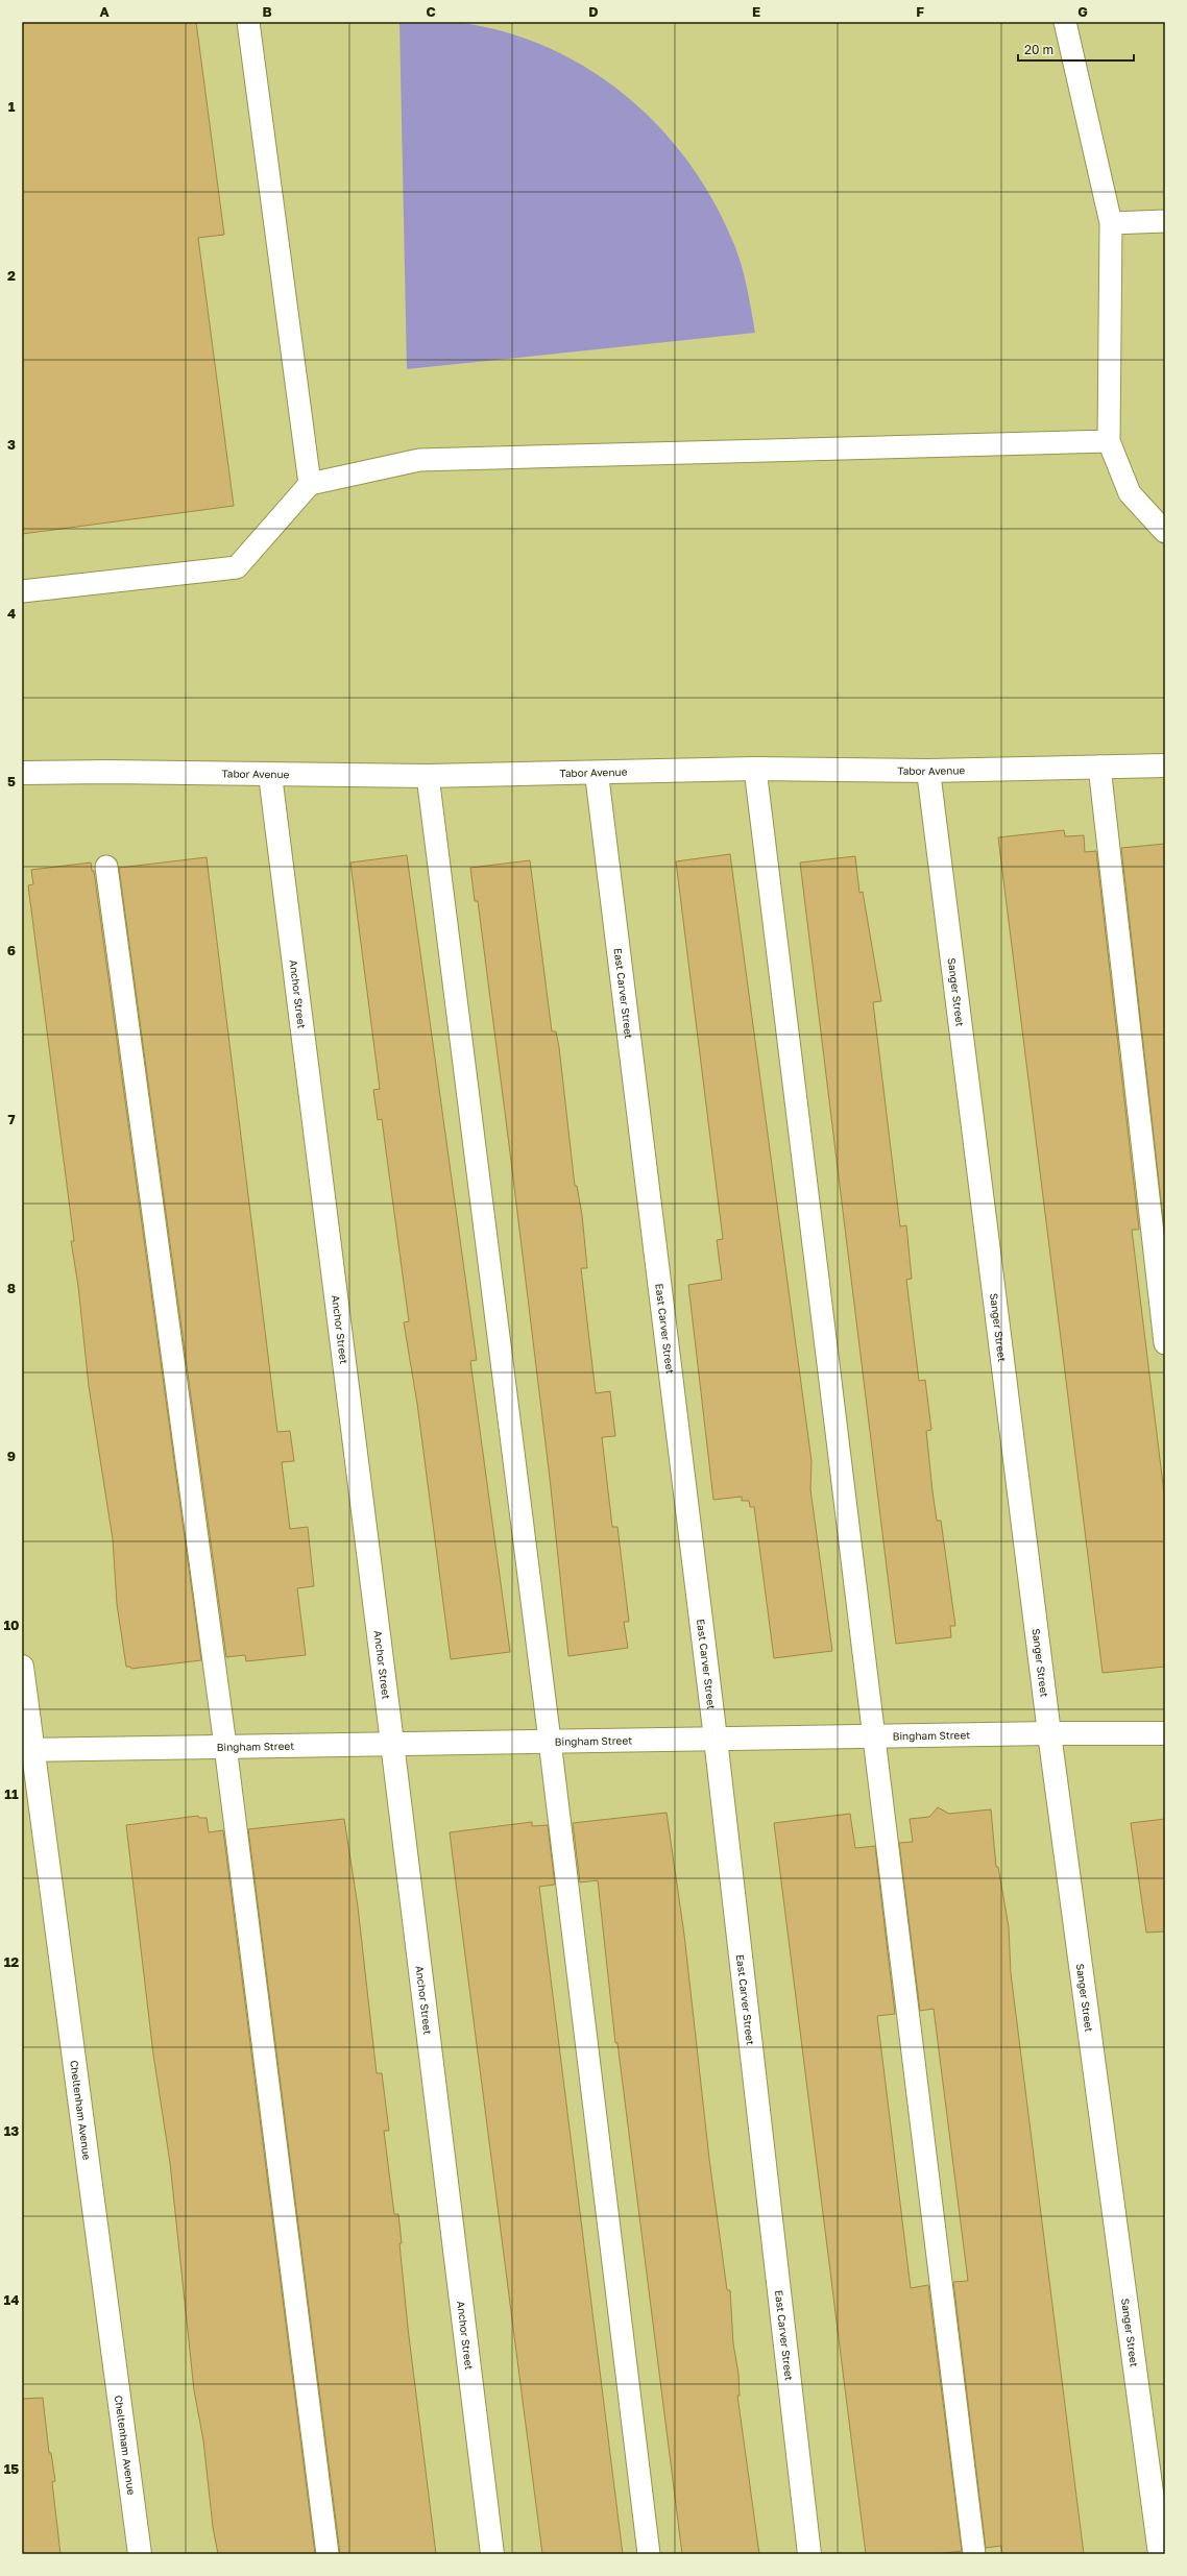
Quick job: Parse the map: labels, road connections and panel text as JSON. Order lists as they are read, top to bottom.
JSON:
{
  "streets": {
    "street": [
      "Tabor Avenue",
      "Sanger Street",
      "East Carver Street",
      "Anchor Street",
      "Bingham Street",
      "Cheltenham Avenue"
    ]
  },
  "crossings": [
    ["Tabor Avenue", "Sanger Street"],
    ["Tabor Avenue", "East Carver Street"],
    ["Tabor Avenue", "Anchor Street"],
    ["Sanger Street", "Bingham Street"],
    ["East Carver Street", "Bingham Street"],
    ["Anchor Street", "Bingham Street"],
    ["Bingham Street", "Cheltenham Avenue"]
  ],
  "scale_bar": "20 m",
  "grid": {
    "columns": [
      "A",
      "B",
      "C",
      "D",
      "E",
      "F",
      "G"
    ],
    "rows": [
      "1",
      "2",
      "3",
      "4",
      "5",
      "6",
      "7",
      "8",
      "9",
      "10",
      "11",
      "12",
      "13",
      "14",
      "15"
    ]
  }
}
